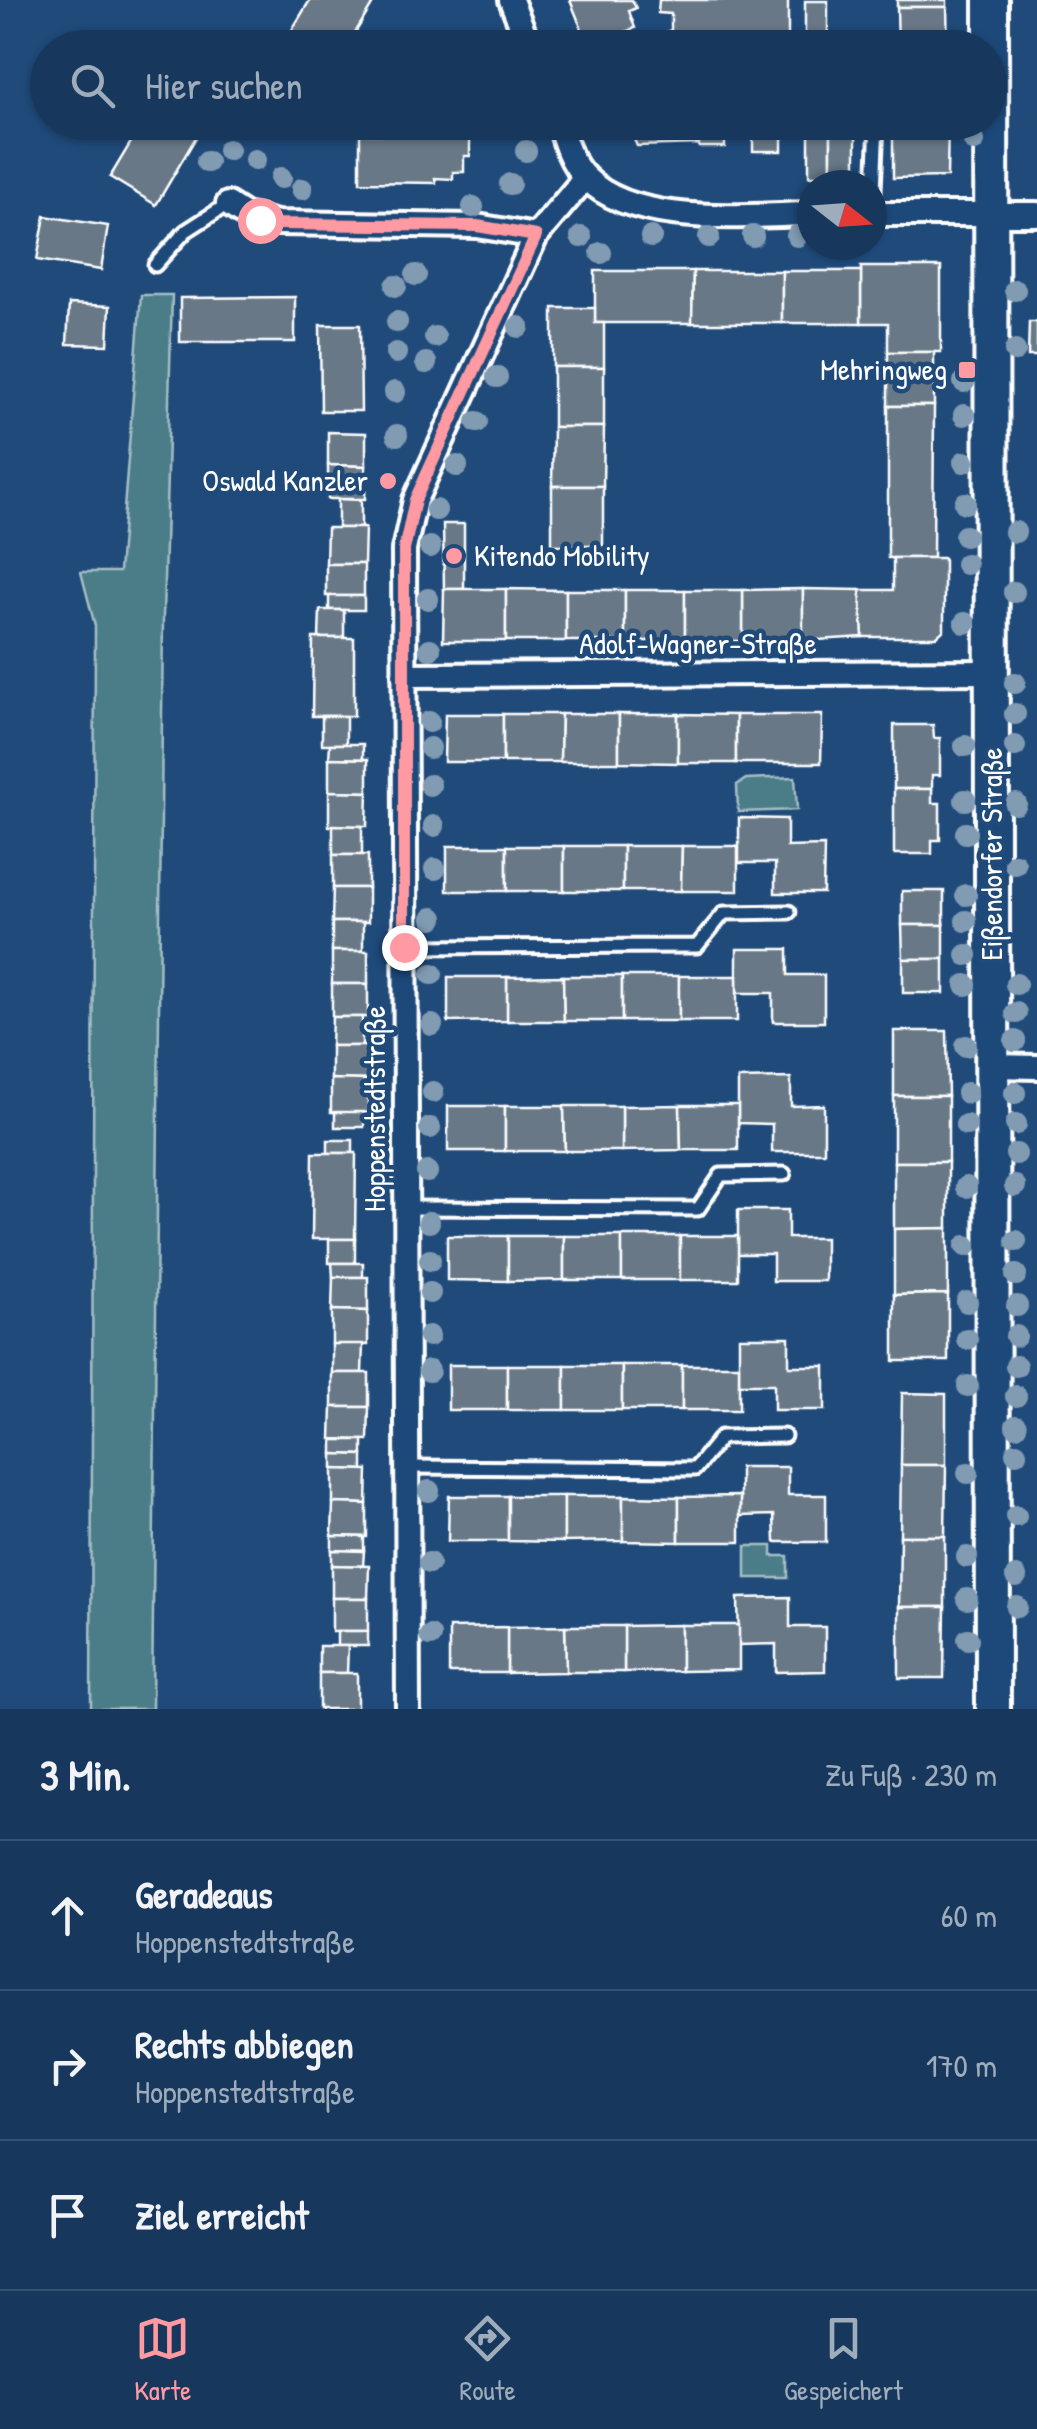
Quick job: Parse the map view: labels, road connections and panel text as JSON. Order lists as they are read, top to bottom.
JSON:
{
  "streets": {
    "main road": ["Eißendorfer Straße"],
    "street": ["Adolf-Wagner-Straße", "Hoppenstedtstraße"]
  },
  "crossings": [
    ["Adolf-Wagner-Straße", "Eißendorfer Straße"],
    ["Adolf-Wagner-Straße", "Hoppenstedtstraße"]
  ],
  "places": {
    "transit": ["Mehringweg"],
    "other": ["Oswald Kanzler", "Kitendo Mobility"]
  },
  "north": "right",
  "page": {
    "search": "Hier suchen",
    "heading": ["3 Min.", "Zu Fuß · 230 m"],
    "list": [
      ["Geradeaus", "Hoppenstedtstraße", "60 m"],
      ["Rechts abbiegen", "Hoppenstedtstraße", "170 m"],
      "Ziel erreicht"
    ],
    "nav": ["Karte", "Route", "Gespeichert"]
  }
}
